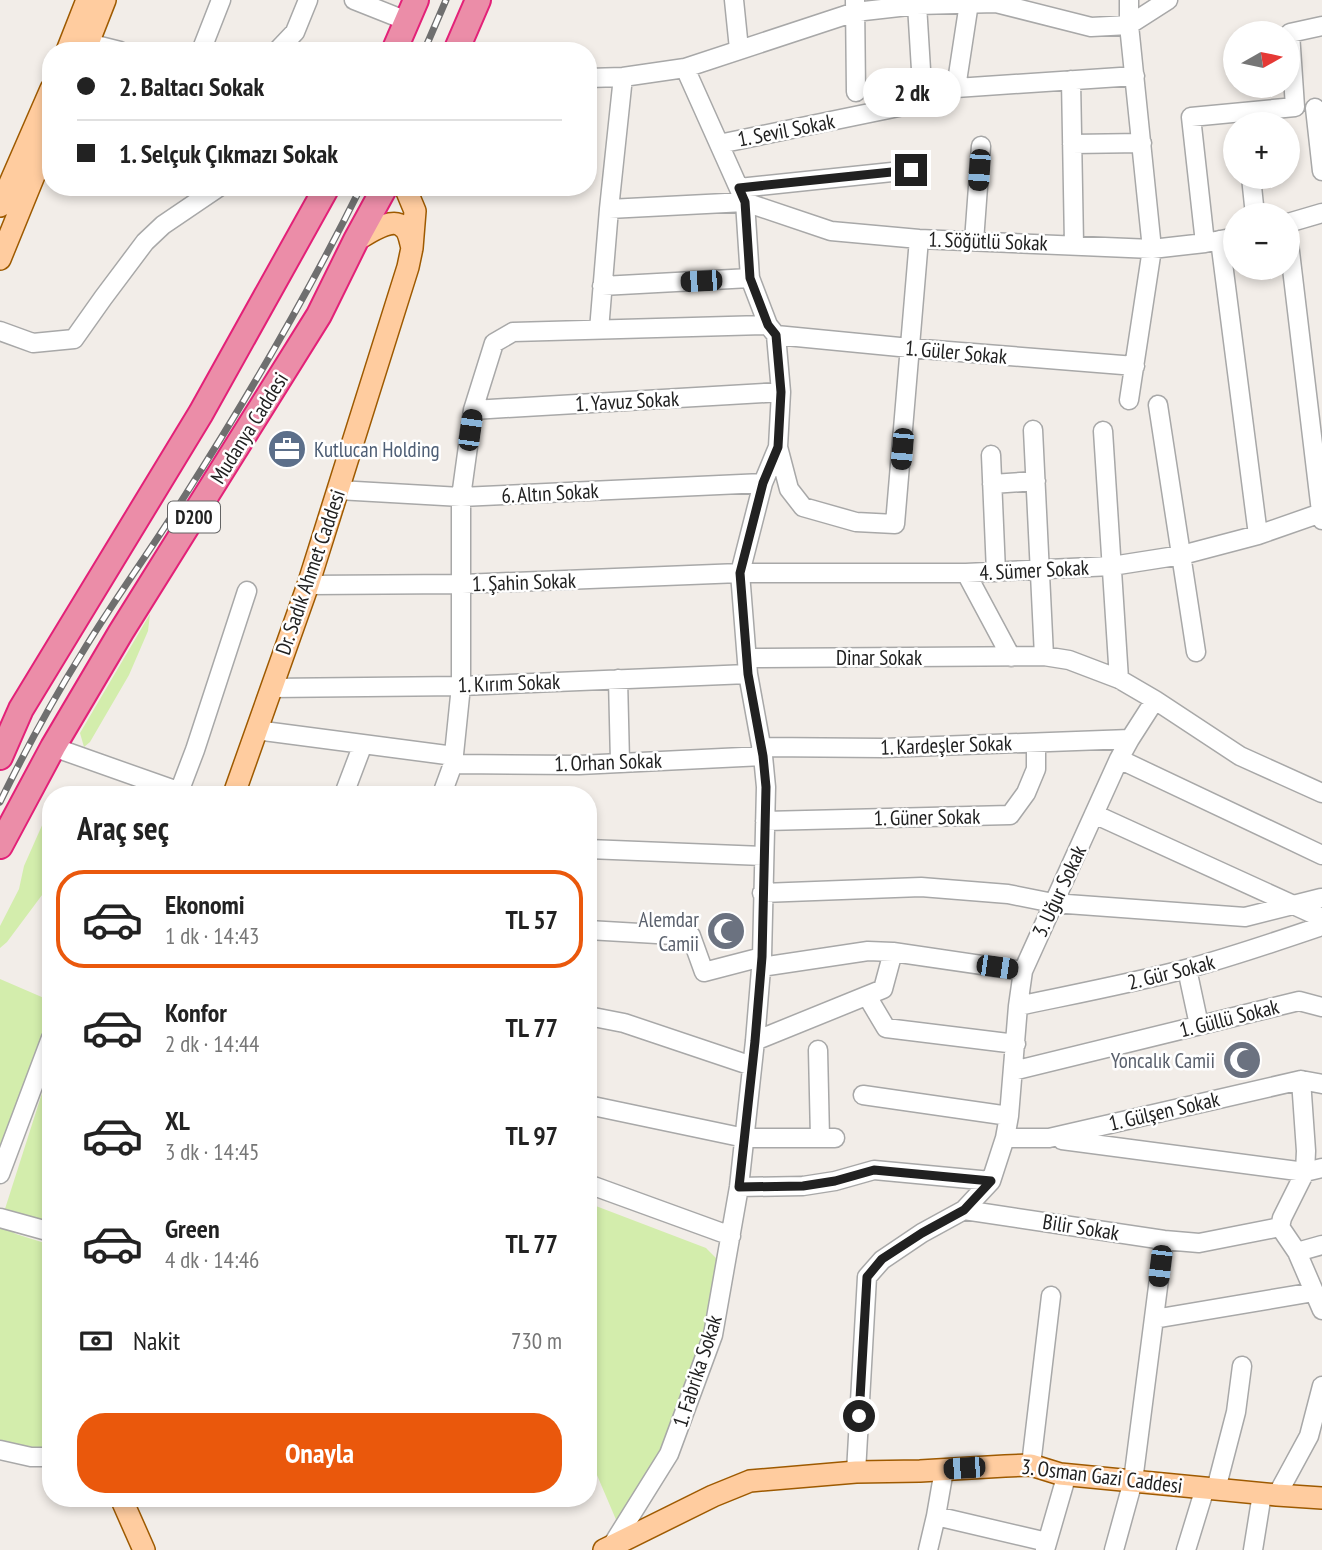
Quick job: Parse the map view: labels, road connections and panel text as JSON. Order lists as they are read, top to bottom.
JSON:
{
  "streets": {
    "highway": ["Mudanya Caddesi", "D200"],
    "main road": ["Dr. Sadık Ahmet Caddesi", "3. Osman Gazi Caddesi"],
    "street": [
      "1. Sevil Sokak",
      "1. Söğütlü Sokak",
      "1. Güler Sokak",
      "1. Yavuz Sokak",
      "6. Altın Sokak",
      "4. Sümer Sokak",
      "1. Şahin Sokak",
      "Dinar Sokak",
      "1. Kırım Sokak",
      "1. Kardeşler Sokak",
      "1. Orhan Sokak",
      "1. Güner Sokak",
      "3. Uğur Sokak",
      "2. Gür Sokak",
      "1. Güllü Sokak",
      "1. Gülşen Sokak",
      "Bilir Sokak",
      "1. Fabrika Sokak"
    ]
  },
  "crossings": [
    ["1. Güler Sokak", "1. Yavuz Sokak"],
    ["6. Altın Sokak", "Dr. Sadık Ahmet Caddesi"],
    ["6. Altın Sokak", "1. Fabrika Sokak"],
    ["4. Sümer Sokak", "1. Şahin Sokak"],
    ["4. Sümer Sokak", "1. Fabrika Sokak"],
    ["Dr. Sadık Ahmet Caddesi", "1. Şahin Sokak"],
    ["Dr. Sadık Ahmet Caddesi", "1. Kırım Sokak"],
    ["Dr. Sadık Ahmet Caddesi", "1. Orhan Sokak"],
    ["1. Şahin Sokak", "1. Fabrika Sokak"],
    ["Dinar Sokak", "1. Kırım Sokak"],
    ["Dinar Sokak", "3. Uğur Sokak"],
    ["Dinar Sokak", "1. Fabrika Sokak"],
    ["1. Kırım Sokak", "1. Fabrika Sokak"],
    ["1. Kardeşler Sokak", "1. Orhan Sokak"],
    ["1. Kardeşler Sokak", "1. Güner Sokak"],
    ["1. Kardeşler Sokak", "3. Uğur Sokak"],
    ["1. Kardeşler Sokak", "1. Fabrika Sokak"],
    ["1. Orhan Sokak", "1. Fabrika Sokak"],
    ["1. Güner Sokak", "1. Fabrika Sokak"],
    ["3. Uğur Sokak", "2. Gür Sokak"],
    ["3. Uğur Sokak", "1. Güllü Sokak"],
    ["3. Uğur Sokak", "1. Gülşen Sokak"],
    ["3. Uğur Sokak", "Bilir Sokak"],
    ["3. Uğur Sokak", "3. Osman Gazi Caddesi"],
    ["1. Fabrika Sokak", "3. Osman Gazi Caddesi"]
  ],
  "places": {
    "office": ["Kutlucan Holding"],
    "mosque": ["Alemdar Camii", "Yoncalık Camii"]
  },
  "north": "right",
  "page": {
    "map_buttons": ["+", "−"],
    "banner": ["2. Baltacı Sokak", "1. Selçuk Çıkmazı Sokak"],
    "bubble": "2 dk",
    "heading": "Araç seç",
    "list": [
      {
        "name": "Ekonomi",
        "note": "1 dk · 14:43",
        "value": "TL 57"
      },
      {
        "name": "Konfor",
        "note": "2 dk · 14:44",
        "value": "TL 77"
      },
      {
        "name": "XL",
        "note": "3 dk · 14:45",
        "value": "TL 97"
      },
      {
        "name": "Green",
        "note": "4 dk · 14:46",
        "value": "TL 77"
      }
    ],
    "pay": ["Nakit", "730 m"],
    "buttons": "Onayla"
  }
}
